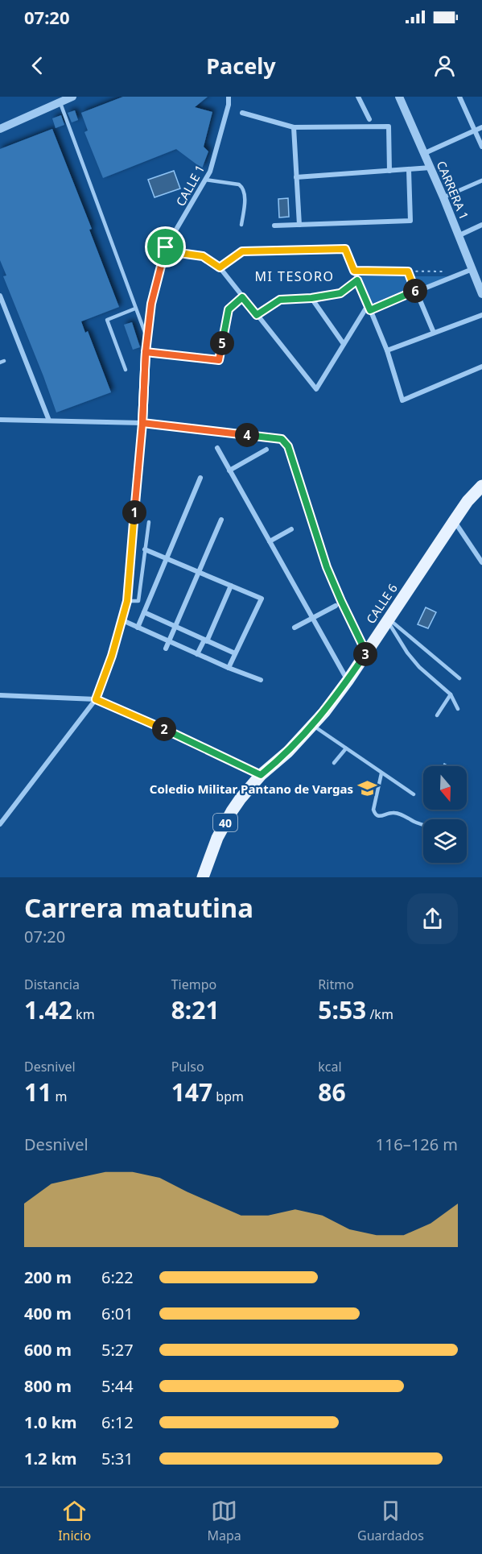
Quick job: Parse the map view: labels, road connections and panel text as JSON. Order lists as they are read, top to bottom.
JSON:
{
  "streets": {
    "main road": ["CALLE 6", "40"],
    "street": ["CALLE 1", "CARRERA 1"]
  },
  "crossings": [
    ["CALLE 6", "40"]
  ],
  "districts": ["MI TESORO"],
  "places": {
    "school or university": ["Coledio Militar Pantano de Vargas"]
  },
  "north": "bottom",
  "page": {
    "status": "07:20",
    "header": "Pacely",
    "pins": [
      "6",
      "5",
      "4",
      "1",
      "3",
      "2"
    ],
    "heading": ["Carrera matutina", "07:20"],
    "stats": [
      ["Distancia", "1.42 km"],
      ["Tiempo", "8:21"],
      ["Ritmo", "5:53 /km"],
      ["Desnivel", "11 m"],
      ["Pulso", "147 bpm"],
      ["kcal", "86"]
    ],
    "chart": ["Desnivel", "116–126 m"],
    "list": [
      {
        "name": "200 m",
        "note": "6:22"
      },
      {
        "name": "400 m",
        "note": "6:01"
      },
      {
        "name": "600 m",
        "note": "5:27"
      },
      {
        "name": "800 m",
        "note": "5:44"
      },
      {
        "name": "1.0 km",
        "note": "6:12"
      },
      {
        "name": "1.2 km",
        "note": "5:31"
      }
    ],
    "tabs": ["Inicio", "Mapa", "Guardados"]
  }
}
